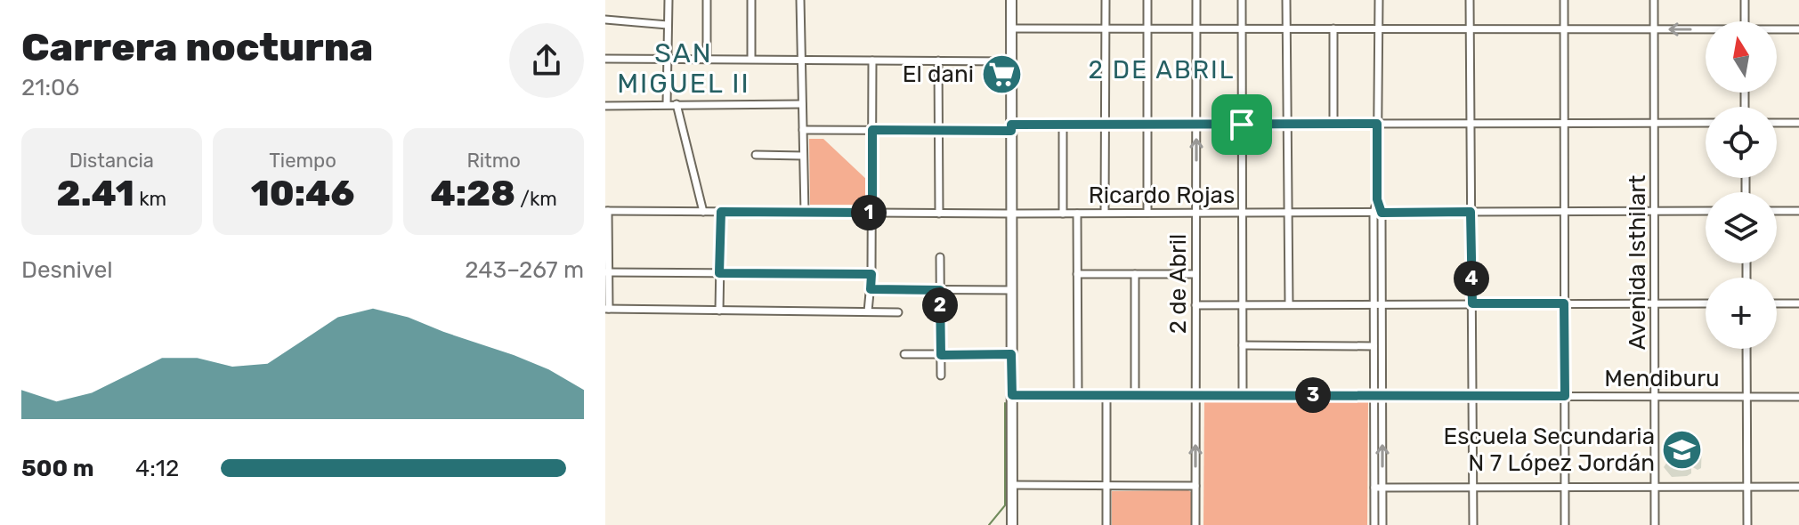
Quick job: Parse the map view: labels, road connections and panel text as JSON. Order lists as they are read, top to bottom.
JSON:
{
  "streets": {
    "street": [
      "Ricardo Rojas",
      "Avenida Isthilart",
      "2 de Abril",
      "Mendiburu"
    ]
  },
  "crossings": [
    ["Ricardo Rojas", "Avenida Isthilart"],
    ["Ricardo Rojas", "2 de Abril"],
    ["Avenida Isthilart", "Mendiburu"],
    ["2 de Abril", "Mendiburu"]
  ],
  "districts": ["SAN MIGUEL II", "2 DE ABRIL"],
  "places": {
    "supermarket": ["El dani"],
    "school or university": ["Escuela Secundaria N 7 López Jordán"]
  },
  "north": "top",
  "page": {
    "heading": ["Carrera nocturna", "21:06"],
    "map_buttons": "+",
    "stats": [
      ["Distancia", "2.41 km"],
      ["Tiempo", "10:46"],
      ["Ritmo", "4:28 /km"]
    ],
    "pins": [
      "1",
      "4",
      "2",
      "3"
    ],
    "chart": ["Desnivel", "243–267 m"],
    "list": [
      {
        "name": "500 m",
        "note": "4:12"
      }
    ]
  }
}
